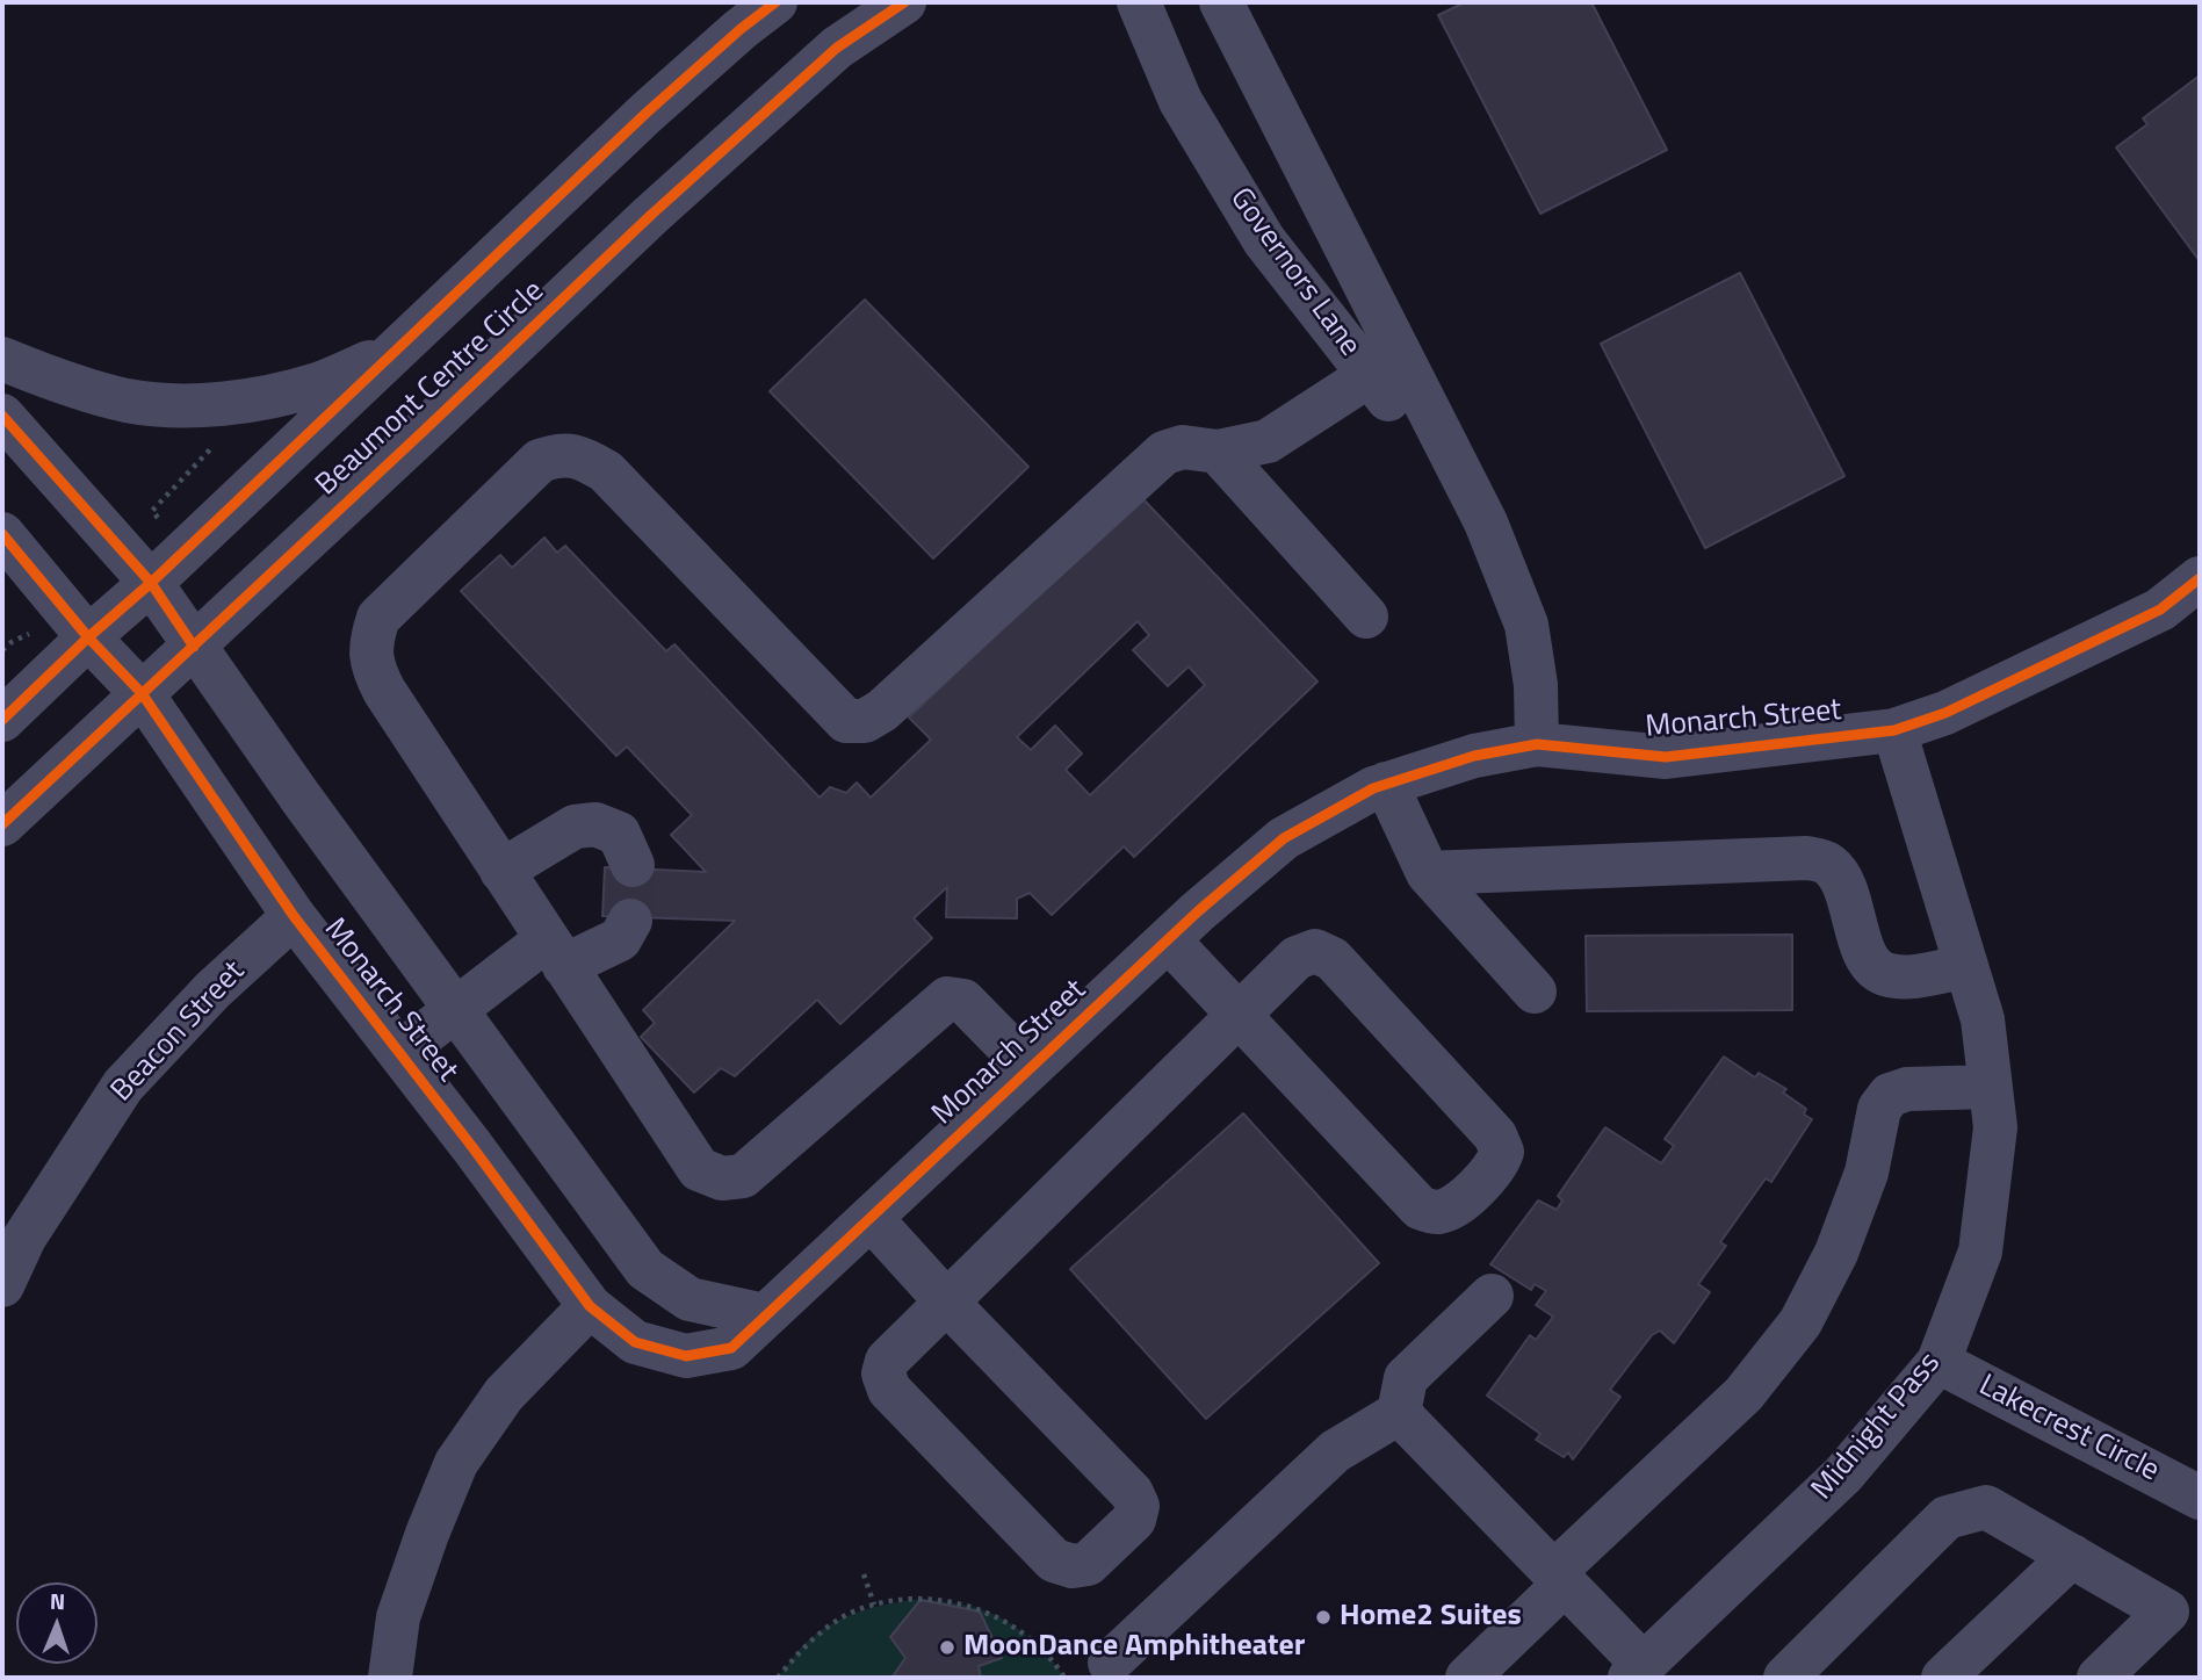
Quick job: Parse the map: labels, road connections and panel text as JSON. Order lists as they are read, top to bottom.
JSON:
{
  "streets": {
    "street": [
      "Governors Lane",
      "Beaumont Centre Circle",
      "Monarch Street",
      "Beacon Street",
      "Midnight Pass",
      "Lakecrest Circle"
    ]
  },
  "crossings": [
    ["Governors Lane", "Monarch Street"],
    ["Beaumont Centre Circle", "Monarch Street"],
    ["Monarch Street", "Beacon Street"],
    ["Monarch Street", "Midnight Pass"],
    ["Midnight Pass", "Lakecrest Circle"]
  ],
  "places": ["Home2 Suites", "MoonDance Amphitheater"],
  "north": "top"
}
